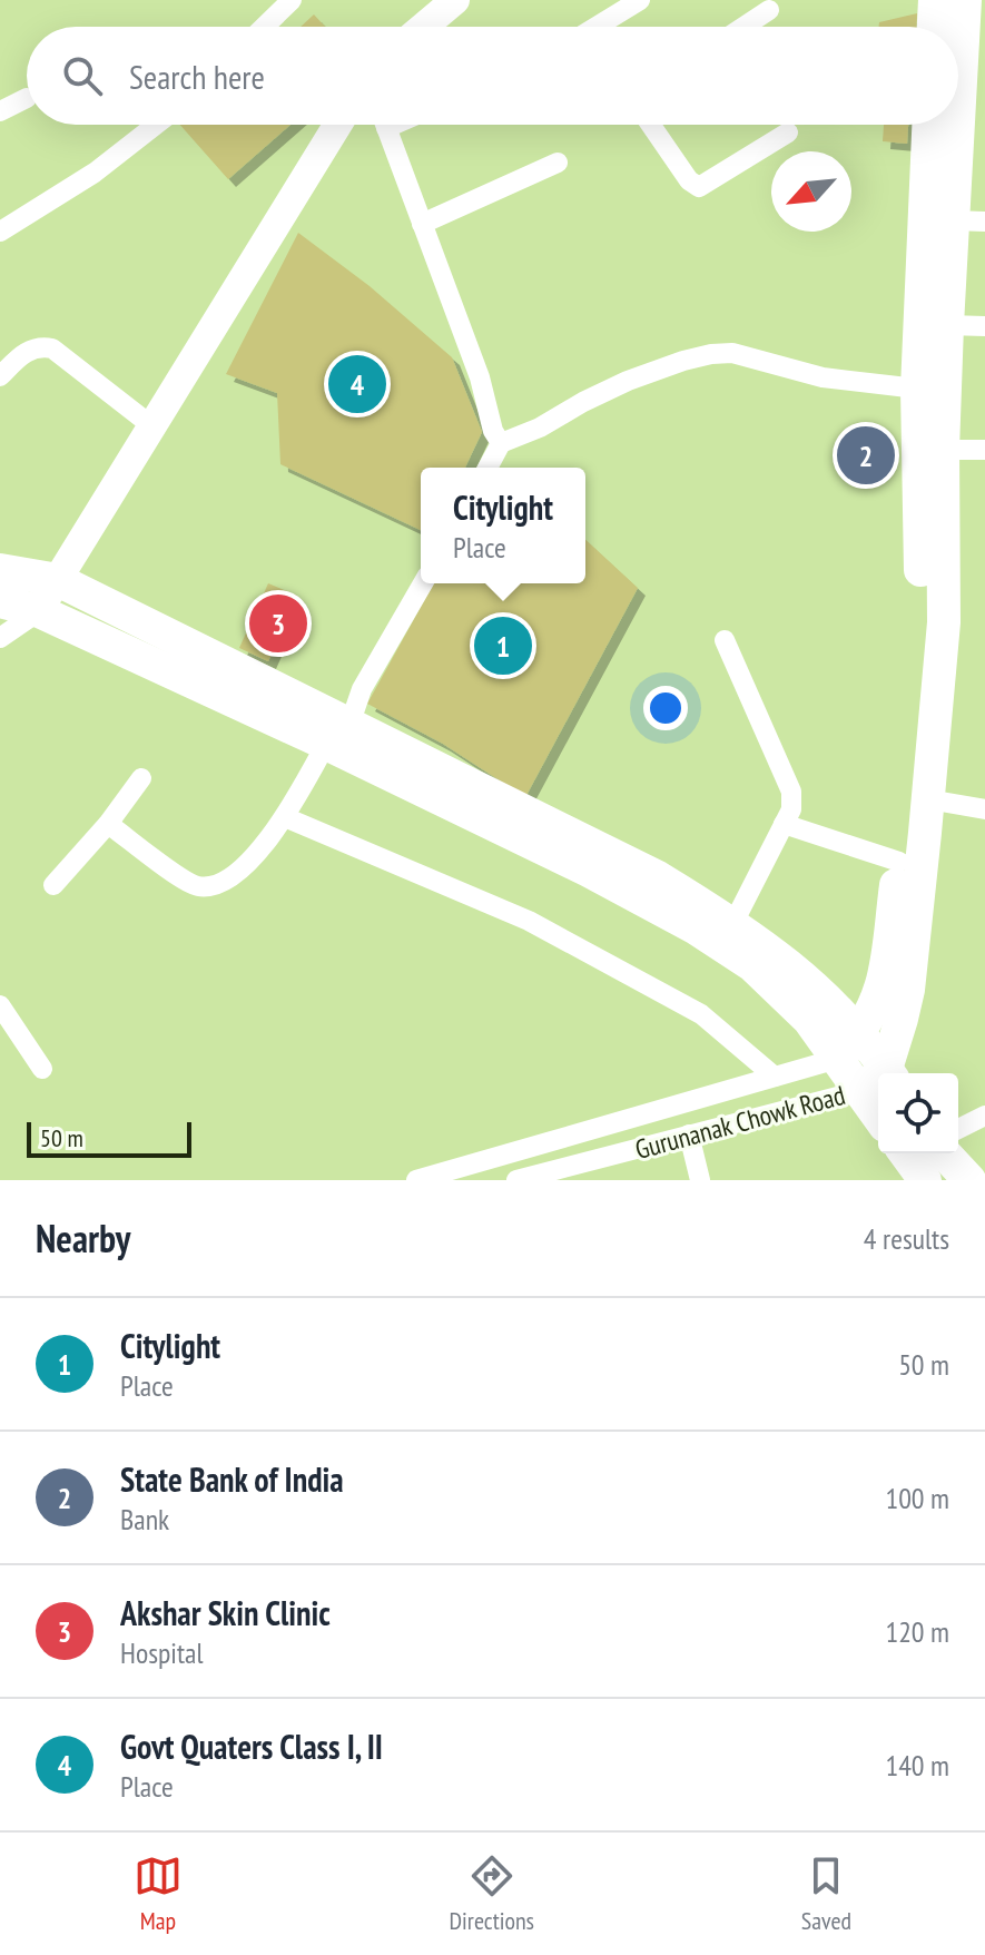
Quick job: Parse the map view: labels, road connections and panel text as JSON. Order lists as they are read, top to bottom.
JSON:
{
  "streets": {
    "street": ["Gurunanak Chowk Road"]
  },
  "scale_bar": "50 m",
  "north": "bottom left",
  "page": {
    "search": "Search here",
    "pins": [
      "4",
      "2",
      "3",
      "1"
    ],
    "popup": ["Citylight", "Place"],
    "scale": "50 m",
    "heading": ["Nearby", "4 results"],
    "list": [
      {
        "mark": "1",
        "name": "Citylight",
        "note": "Place",
        "value": "50 m"
      },
      {
        "mark": "2",
        "name": "State Bank of India",
        "note": "Bank",
        "value": "100 m"
      },
      {
        "mark": "3",
        "name": "Akshar Skin Clinic",
        "note": "Hospital",
        "value": "120 m"
      },
      {
        "mark": "4",
        "name": "Govt Quaters Class I, II",
        "note": "Place",
        "value": "140 m"
      }
    ],
    "nav": ["Map", "Directions", "Saved"]
  }
}
